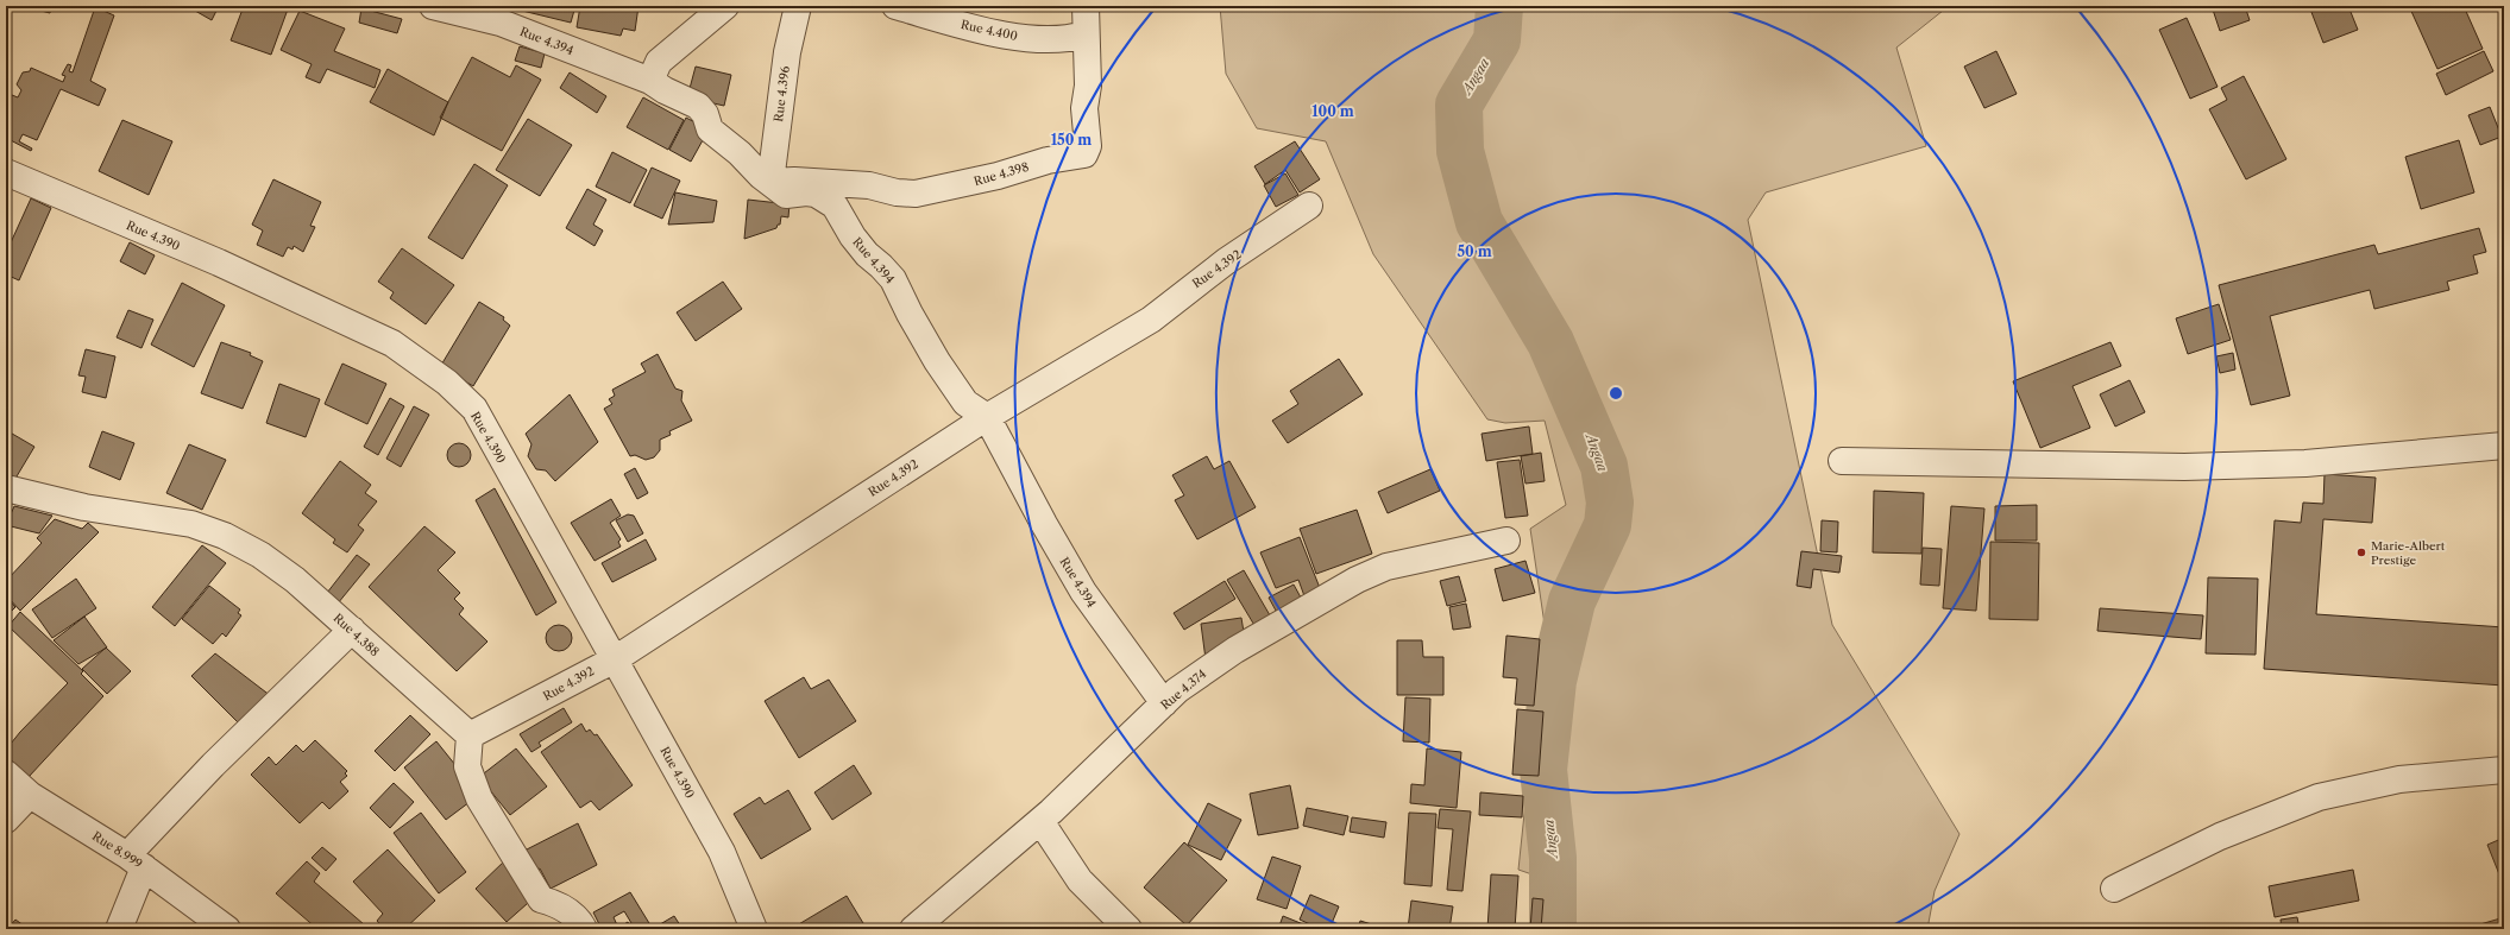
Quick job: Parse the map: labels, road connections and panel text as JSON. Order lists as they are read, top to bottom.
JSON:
{
  "streets": {
    "street": [
      "Rue 4.400",
      "Rue 4.394",
      "Rue 4.396",
      "Rue 4.398",
      "Rue 4.390",
      "Rue 4.392",
      "Rue 4.388",
      "Rue 4.374",
      "Rue 8.999"
    ]
  },
  "crossings": [
    ["Rue 4.400", "Rue 4.398"],
    ["Rue 4.394", "Rue 4.396"],
    ["Rue 4.394", "Rue 4.398"],
    ["Rue 4.394", "Rue 4.392"],
    ["Rue 4.394", "Rue 4.374"],
    ["Rue 4.396", "Rue 4.398"],
    ["Rue 4.390", "Rue 4.392"],
    ["Rue 4.392", "Rue 4.388"]
  ],
  "water": ["Angaa"],
  "places": ["Marie-Albert Prestige"],
  "rings": ["100 m", "150 m", "50 m"]
}
